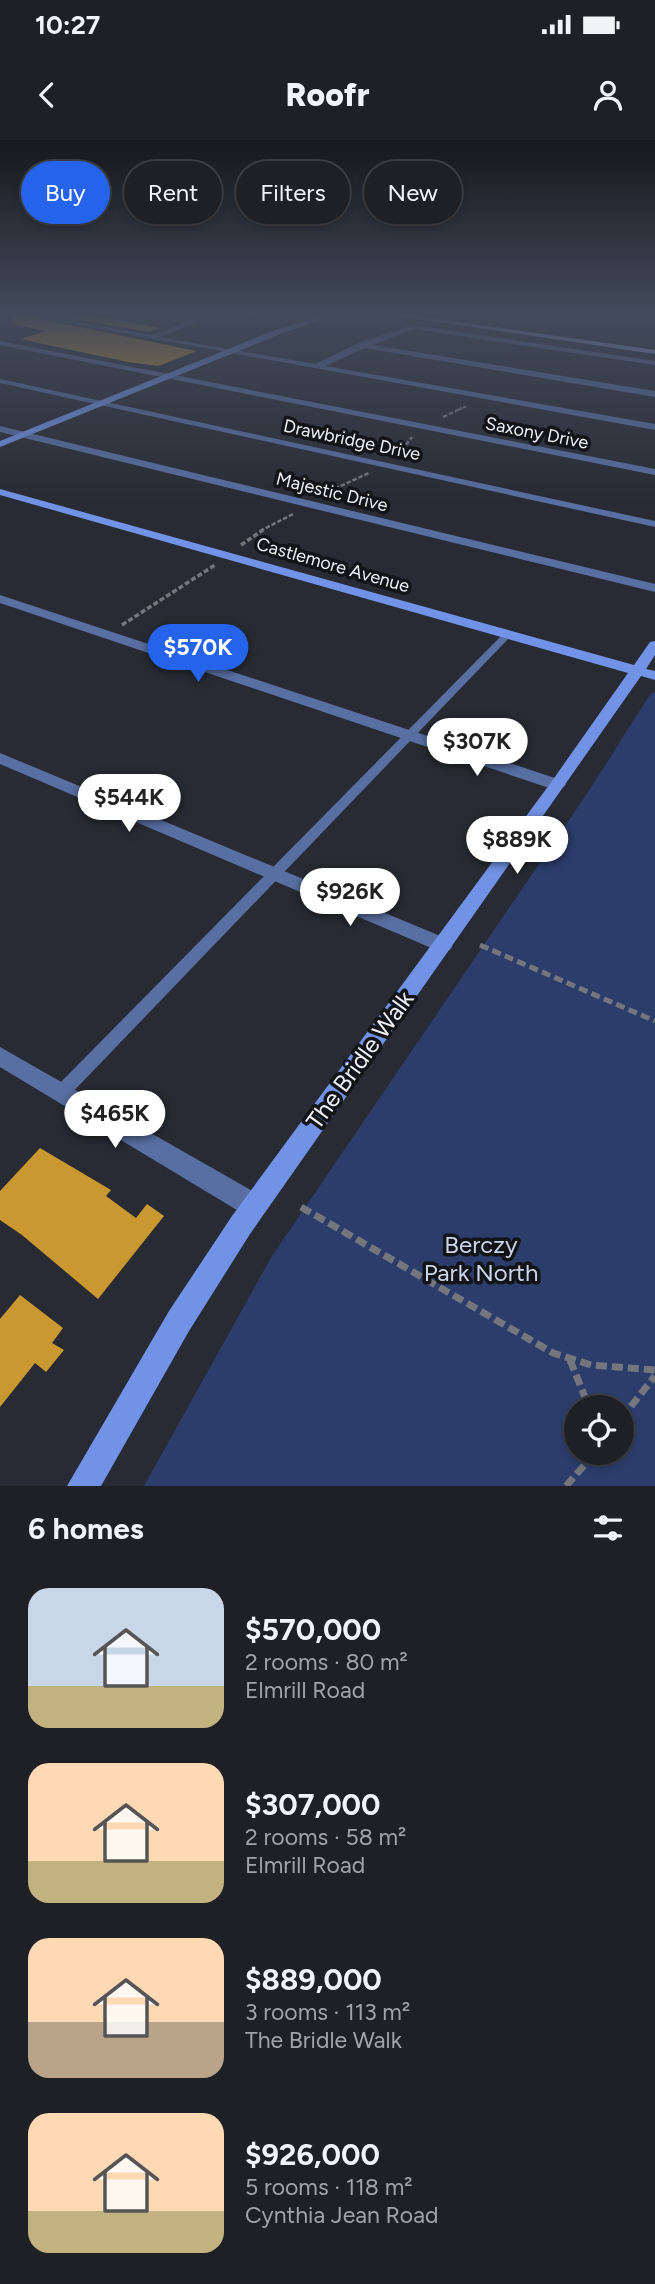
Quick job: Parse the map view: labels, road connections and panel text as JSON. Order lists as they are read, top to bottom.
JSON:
{
  "streets": {
    "street": [
      "Saxony Drive",
      "Drawbridge Drive",
      "Majestic Drive",
      "Castlemore Avenue",
      "The Bridle Walk"
    ]
  },
  "crossings": [
    ["Castlemore Avenue", "The Bridle Walk"]
  ],
  "parks": ["Berczy Park North"],
  "page": {
    "status": "10:27",
    "header": "Roofr",
    "chip": [
      "Buy",
      "Rent",
      "Filters",
      "New"
    ],
    "price": [
      "$570K",
      "$307K",
      "$544K",
      "$889K",
      "$926K",
      "$465K"
    ],
    "heading": "6 homes",
    "list": [
      {
        "name": "$570,000",
        "note": "2 rooms · 80 m² · Elmrill Road"
      },
      {
        "name": "$307,000",
        "note": "2 rooms · 58 m² · Elmrill Road"
      },
      {
        "name": "$889,000",
        "note": "3 rooms · 113 m² · The Bridle Walk"
      },
      {
        "name": "$926,000",
        "note": "5 rooms · 118 m² · Cynthia Jean Road"
      }
    ]
  }
}
